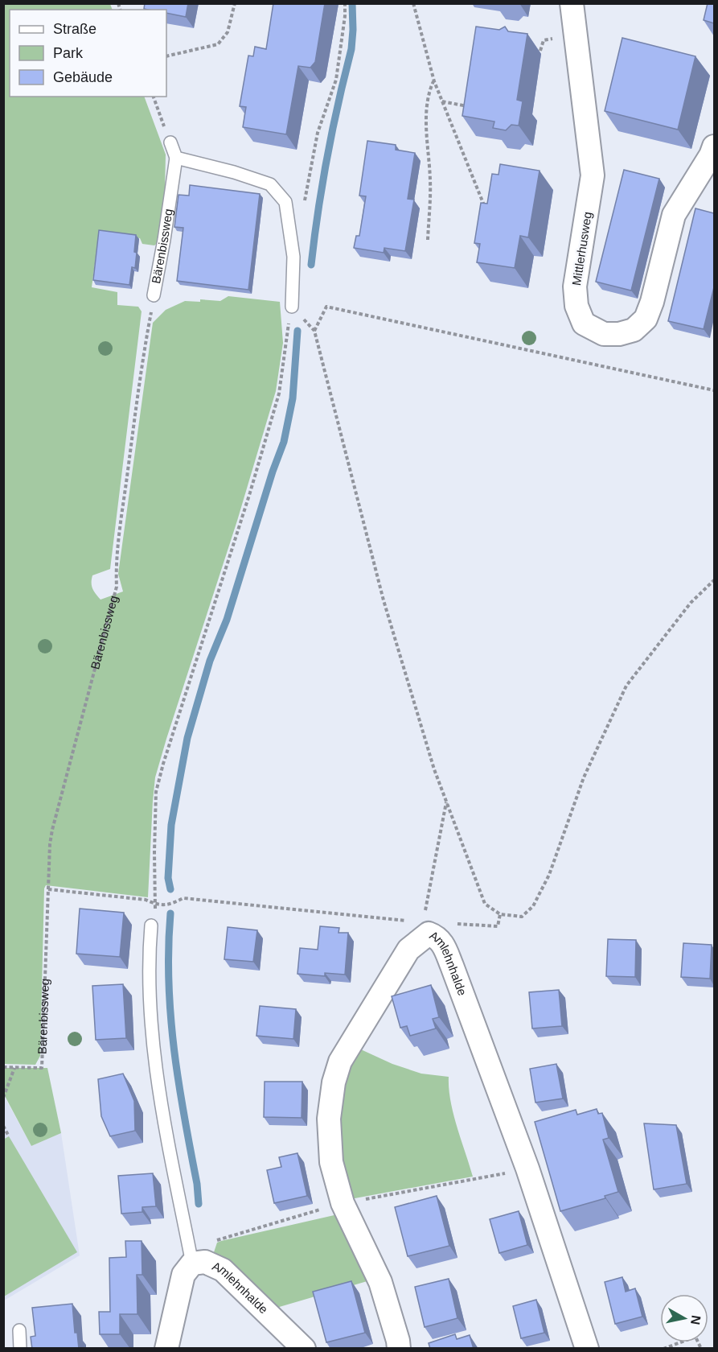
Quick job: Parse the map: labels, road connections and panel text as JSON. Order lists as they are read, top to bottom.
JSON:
{
  "streets": {
    "street": ["Mittlerhusweg", "Amlehnhalde"],
    "lane": ["Bärenbissweg"]
  },
  "legend": ["Straße", "Park", "Gebäude"],
  "north": "right"
}
